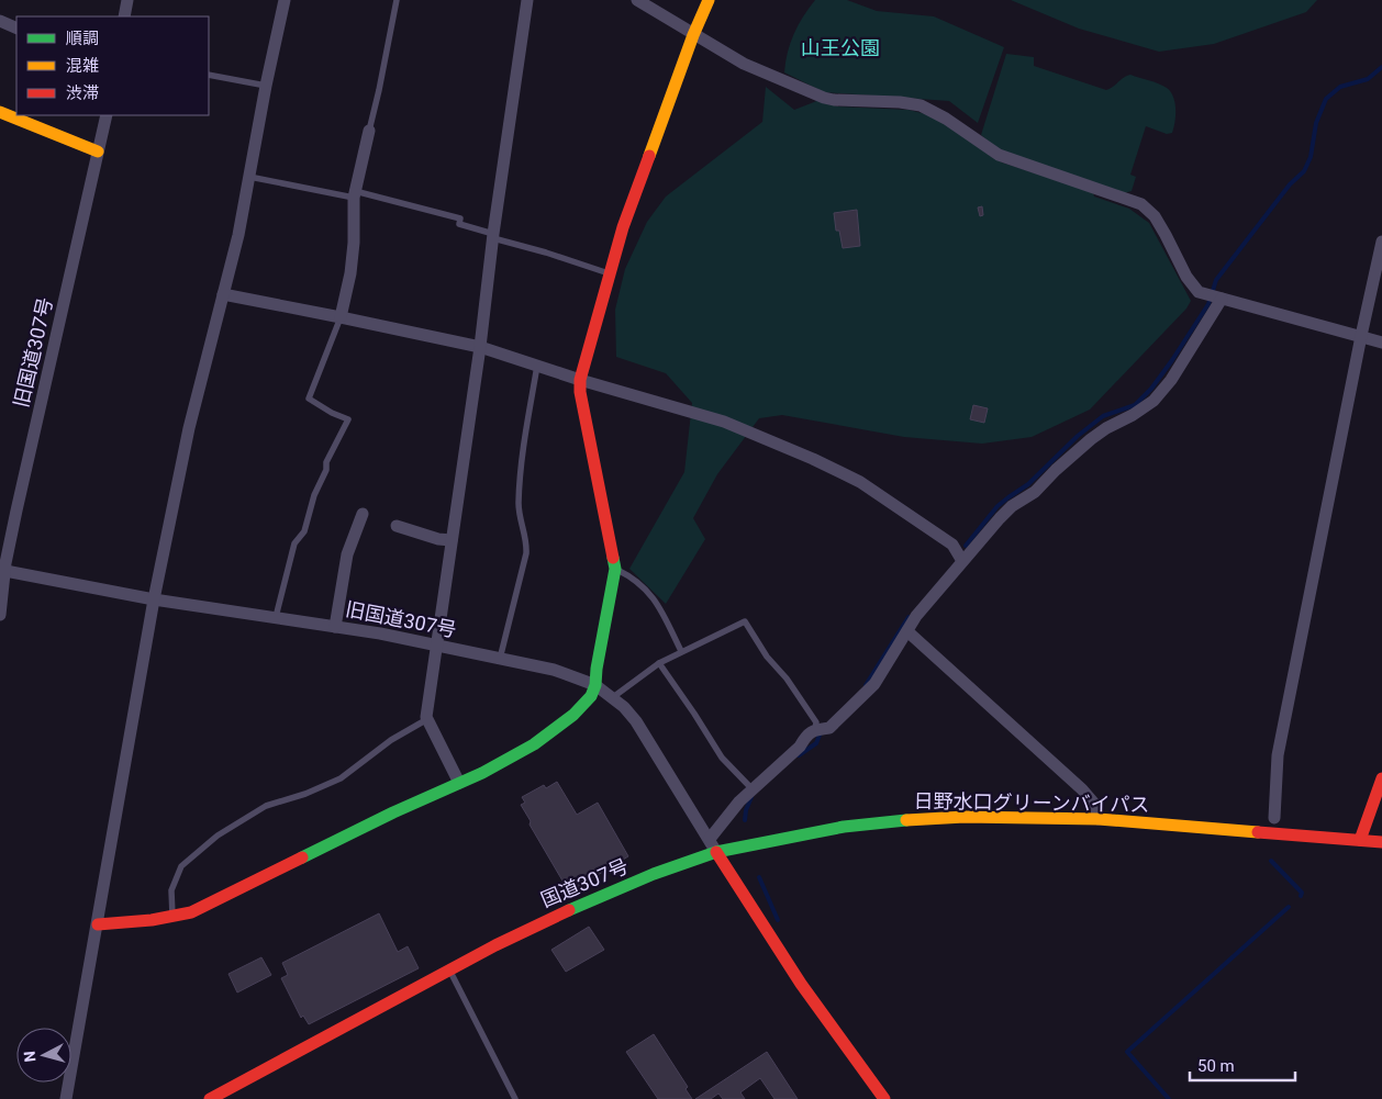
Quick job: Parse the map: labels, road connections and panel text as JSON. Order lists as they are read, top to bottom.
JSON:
{
  "streets": {
    "main road": ["日野水口グリーンバイパス", "国道307号"],
    "street": ["旧国道307号"]
  },
  "crossings": [
    ["旧国道307号", "日野水口グリーンバイパス"],
    ["旧国道307号", "国道307号"],
    ["日野水口グリーンバイパス", "国道307号"]
  ],
  "parks": ["山王公園"],
  "legend": ["順調", "混雑", "渋滞"],
  "scale_bar": "50 m",
  "north": "left"
}
